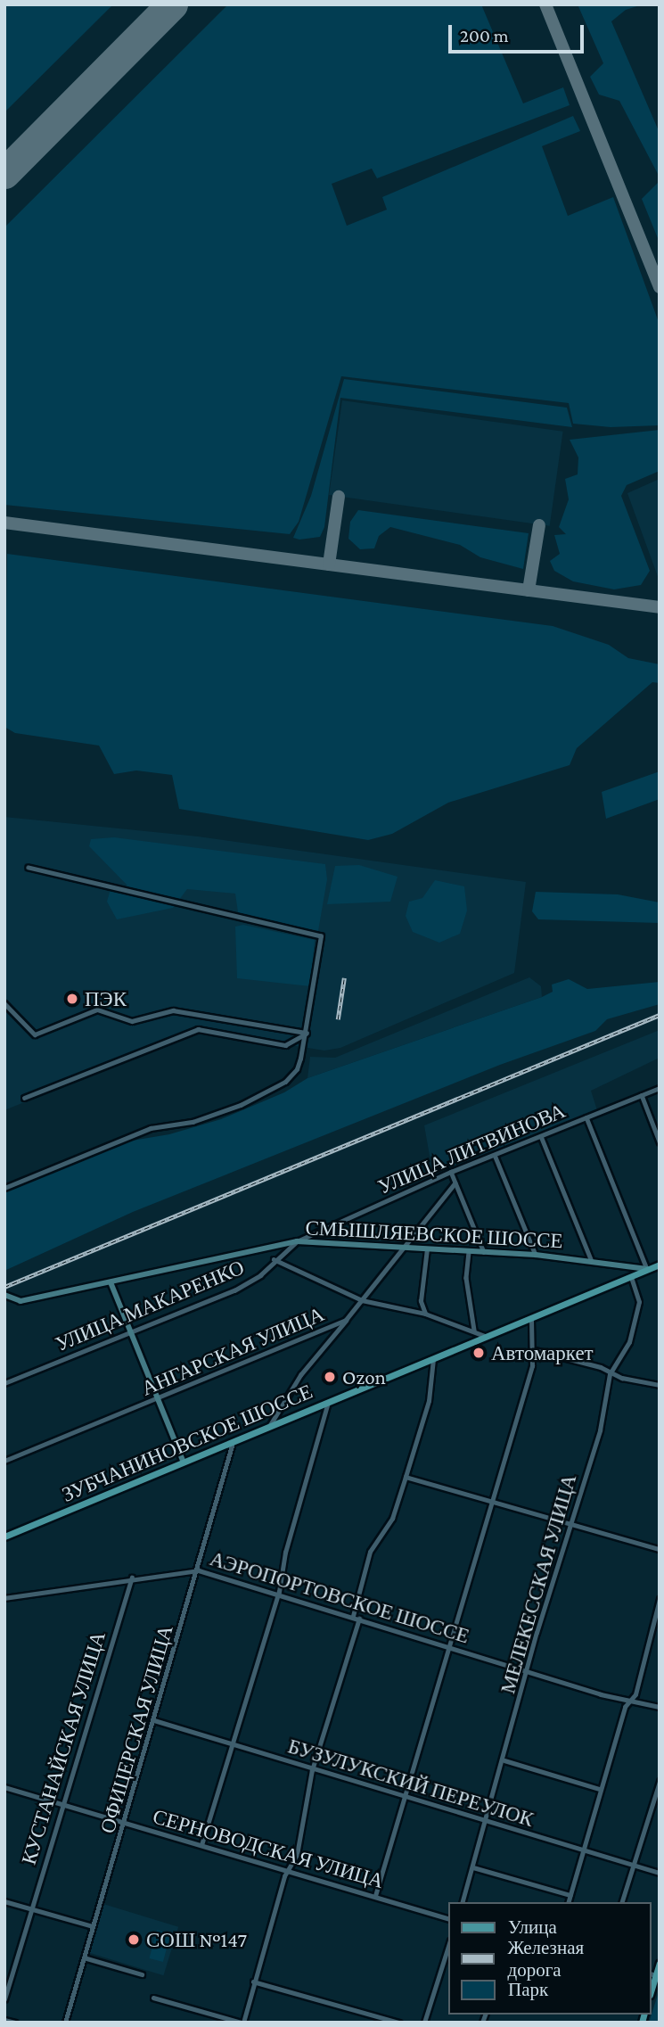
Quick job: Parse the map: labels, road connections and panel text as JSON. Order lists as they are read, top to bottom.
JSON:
{
  "streets": {
    "main road": ["ЗУБЧАНИНОВСКОЕ ШОССЕ"],
    "street": [
      "УЛИЦА ЛИТВИНОВА",
      "СМЫШЛЯЕВСКОЕ ШОССЕ",
      "УЛИЦА МАКАРЕНКО",
      "АНГАРСКАЯ УЛИЦА",
      "МЕЛЕКЕССКАЯ УЛИЦА",
      "АЭРОПОРТОВСКОЕ ШОССЕ",
      "ОФИЦЕРСКАЯ УЛИЦА",
      "КУСТАНАЙСКАЯ УЛИЦА",
      "БУЗУЛУКСКИЙ ПЕРЕУЛОК",
      "СЕРНОВОДСКАЯ УЛИЦА"
    ]
  },
  "crossings": [
    ["УЛИЦА ЛИТВИНОВА", "СМЫШЛЯЕВСКОЕ ШОССЕ"],
    ["УЛИЦА ЛИТВИНОВА", "УЛИЦА МАКАРЕНКО"],
    ["СМЫШЛЯЕВСКОЕ ШОССЕ", "УЛИЦА МАКАРЕНКО"],
    ["СМЫШЛЯЕВСКОЕ ШОССЕ", "АНГАРСКАЯ УЛИЦА"],
    ["СМЫШЛЯЕВСКОЕ ШОССЕ", "ЗУБЧАНИНОВСКОЕ ШОССЕ"],
    ["ЗУБЧАНИНОВСКОЕ ШОССЕ", "МЕЛЕКЕССКАЯ УЛИЦА"],
    ["ЗУБЧАНИНОВСКОЕ ШОССЕ", "ОФИЦЕРСКАЯ УЛИЦА"],
    ["МЕЛЕКЕССКАЯ УЛИЦА", "АЭРОПОРТОВСКОЕ ШОССЕ"],
    ["МЕЛЕКЕССКАЯ УЛИЦА", "БУЗУЛУКСКИЙ ПЕРЕУЛОК"],
    ["АЭРОПОРТОВСКОЕ ШОССЕ", "ОФИЦЕРСКАЯ УЛИЦА"],
    ["АЭРОПОРТОВСКОЕ ШОССЕ", "КУСТАНАЙСКАЯ УЛИЦА"],
    ["ОФИЦЕРСКАЯ УЛИЦА", "БУЗУЛУКСКИЙ ПЕРЕУЛОК"],
    ["ОФИЦЕРСКАЯ УЛИЦА", "СЕРНОВОДСКАЯ УЛИЦА"],
    ["КУСТАНАЙСКАЯ УЛИЦА", "СЕРНОВОДСКАЯ УЛИЦА"]
  ],
  "places": [
    "ПЭК",
    "Автомаркет",
    "Ozon",
    "СОШ №147"
  ],
  "legend": ["Улица", "Железная дорога", "Парк"],
  "scale_bar": "200 m"
}
